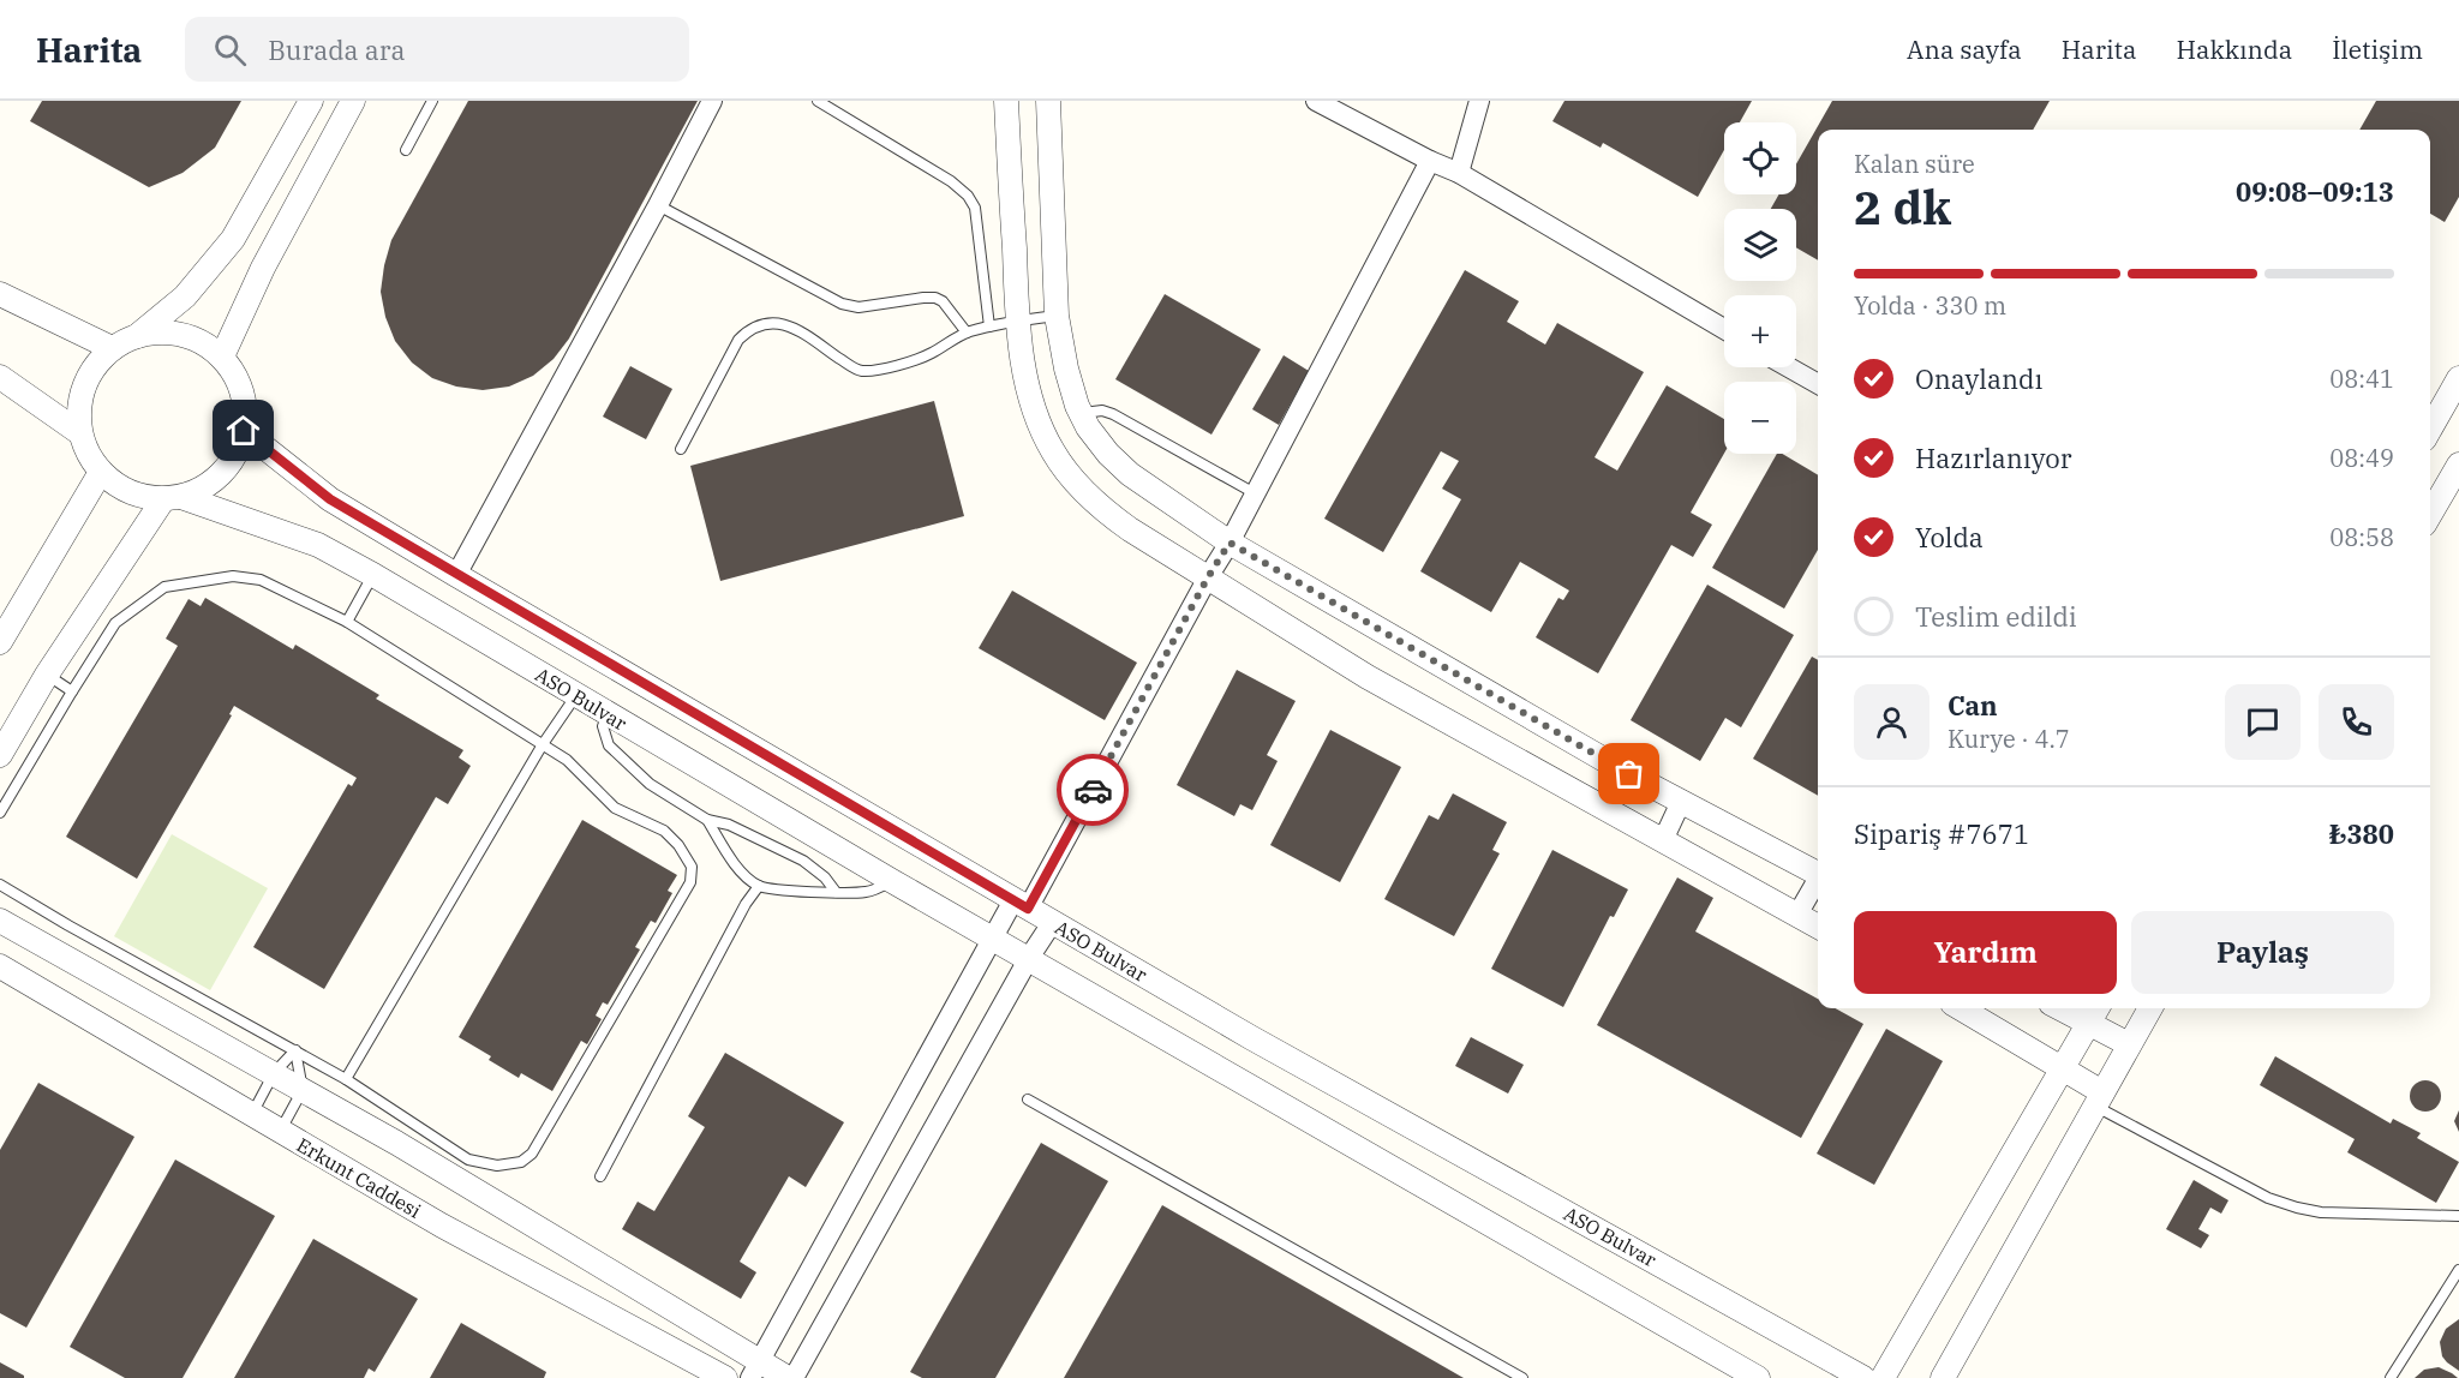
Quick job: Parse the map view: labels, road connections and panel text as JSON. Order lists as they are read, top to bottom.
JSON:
{
  "streets": {
    "street": ["ASO Bulvar", "Erkunt Caddesi"]
  },
  "page": {
    "header": "Harita",
    "search": "Burada ara",
    "nav": [
      "Ana sayfa",
      "Harita",
      "Hakkında",
      "İletişim"
    ],
    "map_buttons": ["+", "−"],
    "heading": ["2 dk", "Kalan süre", "09:08–09:13"],
    "panel": [
      "Can",
      "Kurye · 4.7",
      "Sipariş #7671",
      "₺380"
    ],
    "bar": "Yolda · 330 m",
    "list": [
      ["Onaylandı", "08:41"],
      ["Hazırlanıyor", "08:49"],
      ["Yolda", "08:58"],
      "Teslim edildi"
    ],
    "buttons": ["Yardım", "Paylaş"]
  }
}
